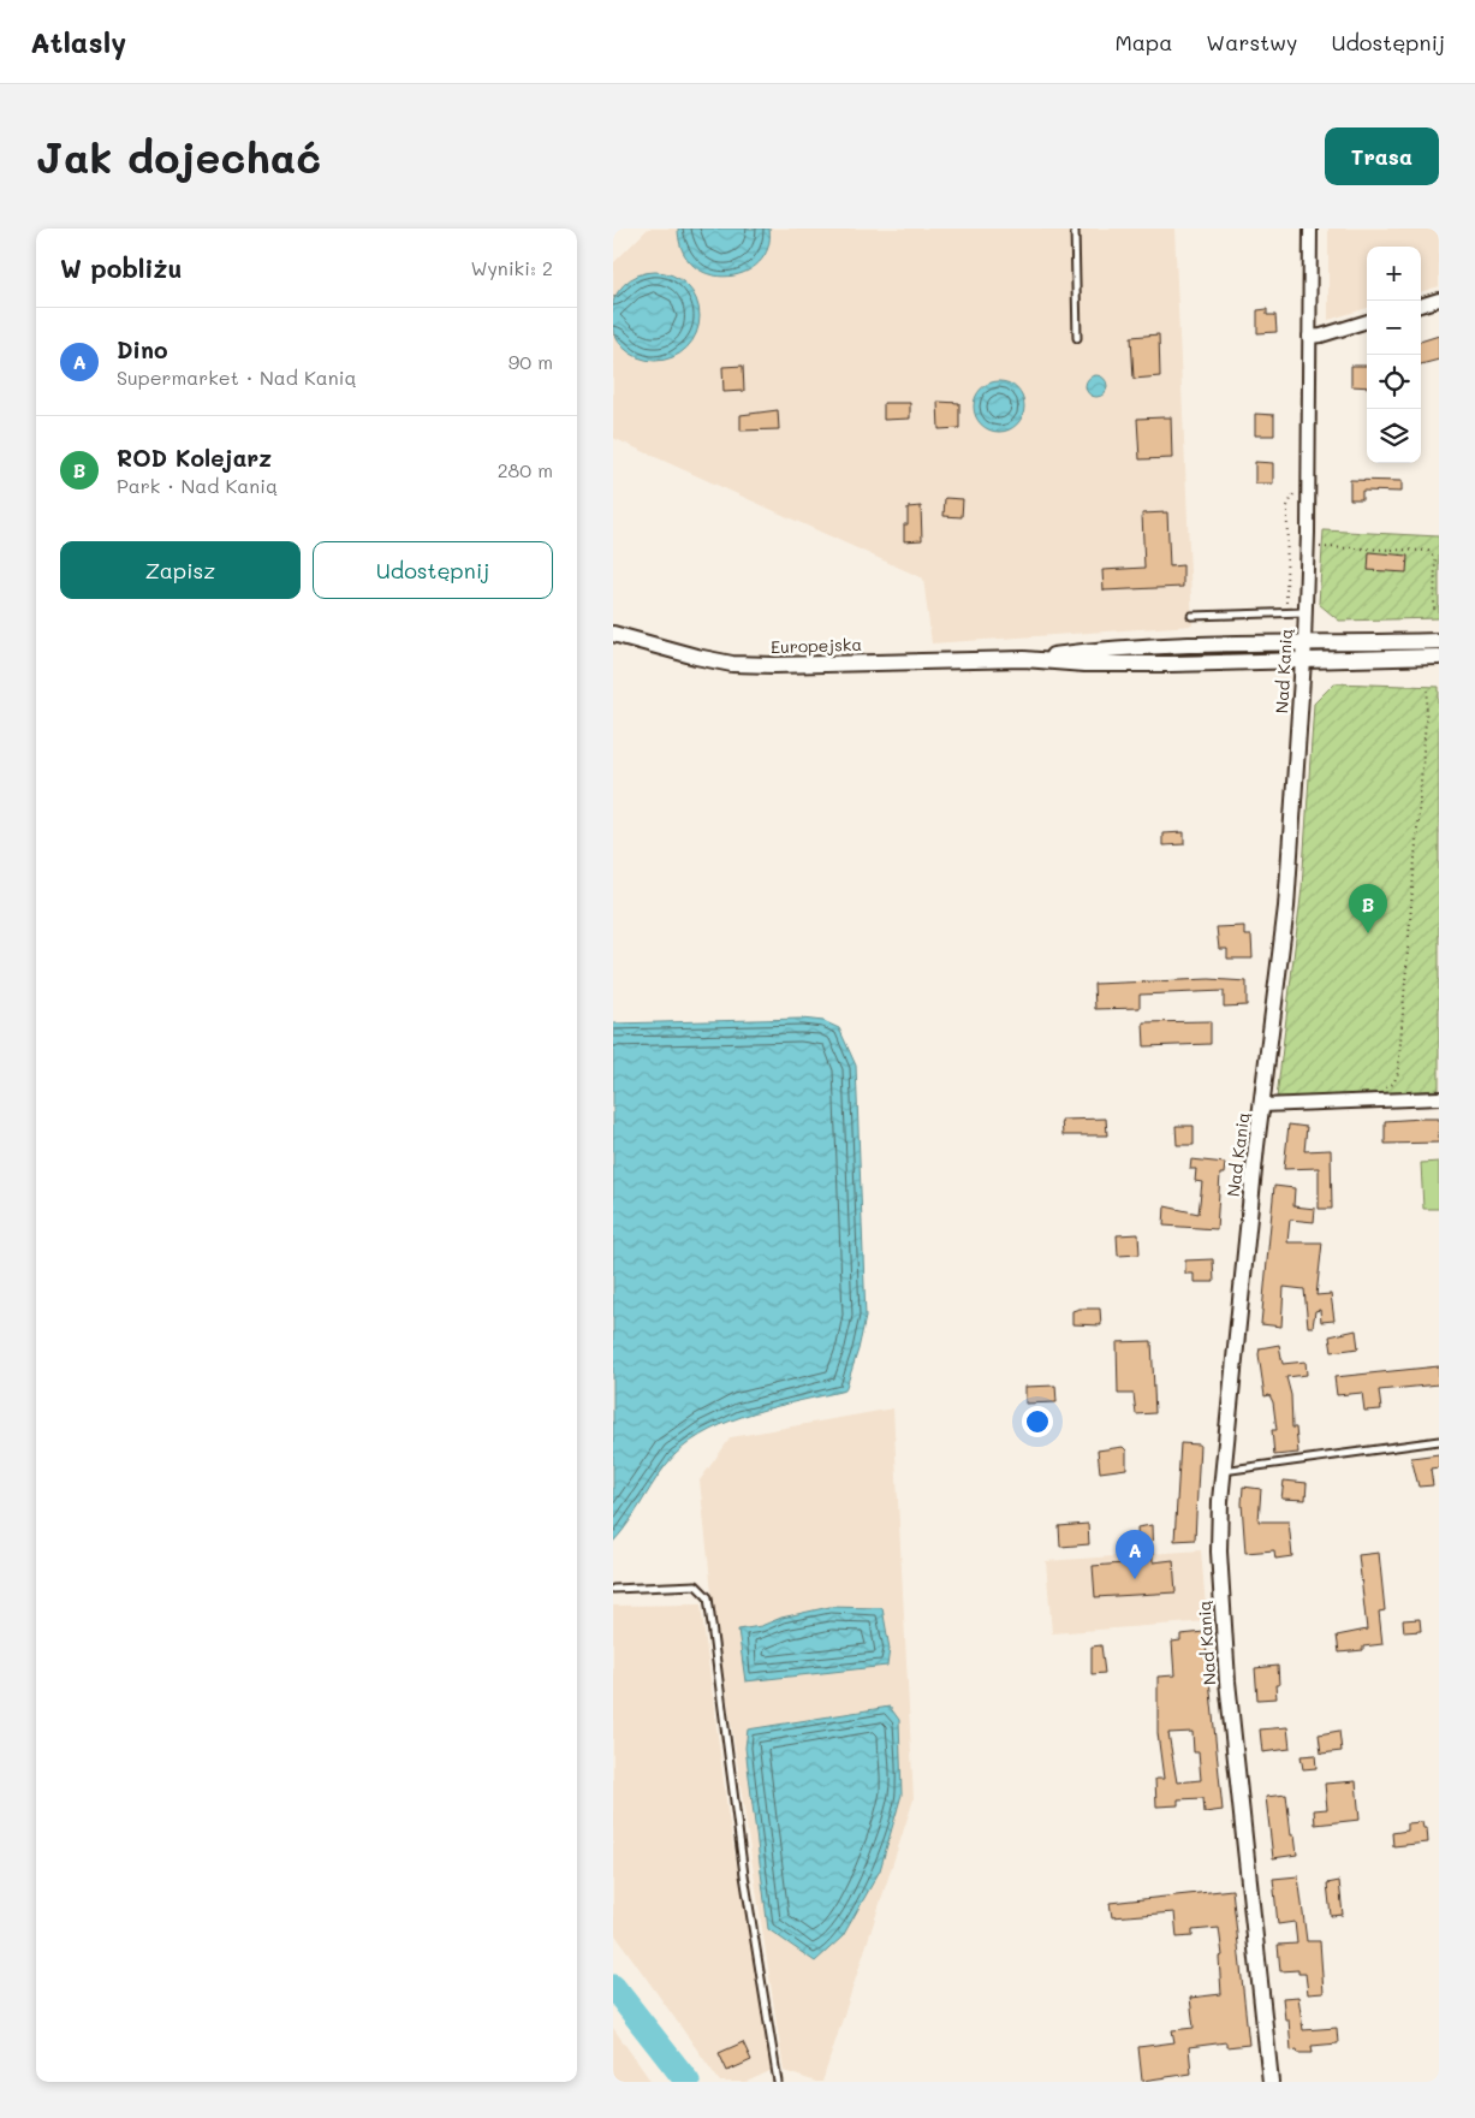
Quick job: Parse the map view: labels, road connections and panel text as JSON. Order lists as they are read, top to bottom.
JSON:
{
  "streets": {
    "street": ["Europejska", "Nad Kanią"]
  },
  "crossings": [
    ["Europejska", "Nad Kanią"]
  ],
  "page": {
    "header": "Atlasly",
    "nav": ["Mapa", "Warstwy", "Udostępnij"],
    "buttons": [
      "Trasa",
      ["Zapisz", "Udostępnij"]
    ],
    "title": "Jak dojechać",
    "heading": ["W pobliżu", "Wyniki: 2"],
    "map_buttons": ["+", "−"],
    "list": [
      {
        "mark": "A",
        "name": "Dino",
        "note": "Supermarket · Nad Kanią",
        "value": "90 m"
      },
      {
        "mark": "B",
        "name": "ROD Kolejarz",
        "note": "Park · Nad Kanią",
        "value": "280 m"
      }
    ],
    "pins": ["B", "A"]
  }
}
